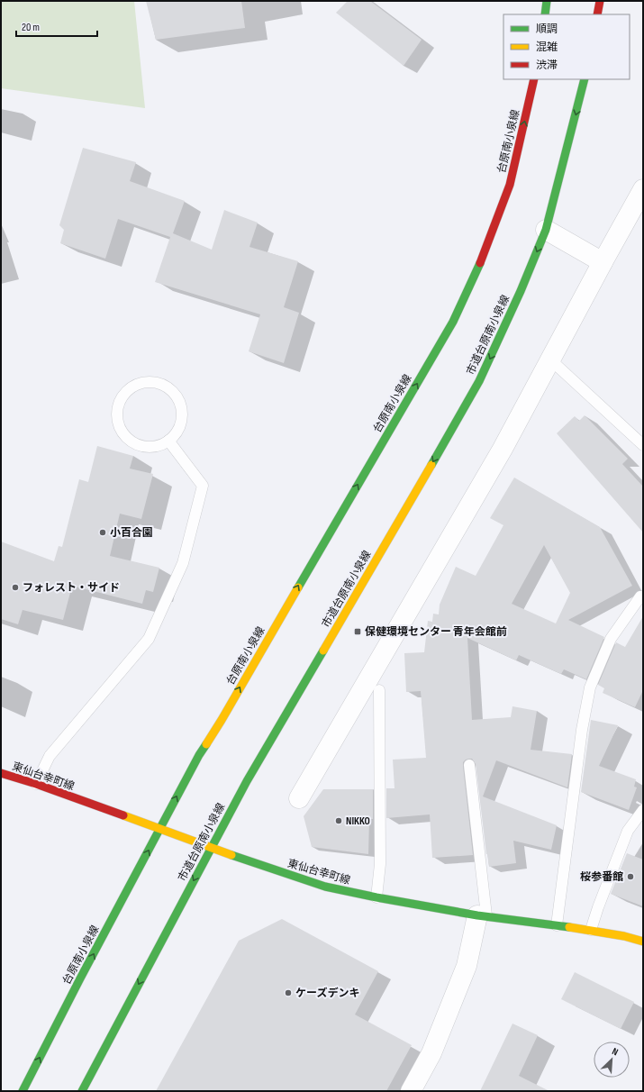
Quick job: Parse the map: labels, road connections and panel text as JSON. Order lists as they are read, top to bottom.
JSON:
{
  "streets": {
    "street": ["台原南小泉線", "市道台原南小泉線", "東仙台幸町線"]
  },
  "crossings": [
    ["台原南小泉線", "東仙台幸町線"],
    ["市道台原南小泉線", "東仙台幸町線"]
  ],
  "one_way": ["台原南小泉線"],
  "places": {
    "other": [
      "小百合園",
      "フォレスト・サイド",
      "NIKKO",
      "桜参番館",
      "ケーズデンキ"
    ],
    "transit": ["保健環境センター 青年会館前"]
  },
  "legend": ["順調", "混雑", "渋滞"],
  "scale_bar": "20 m",
  "north": "top right"
}
